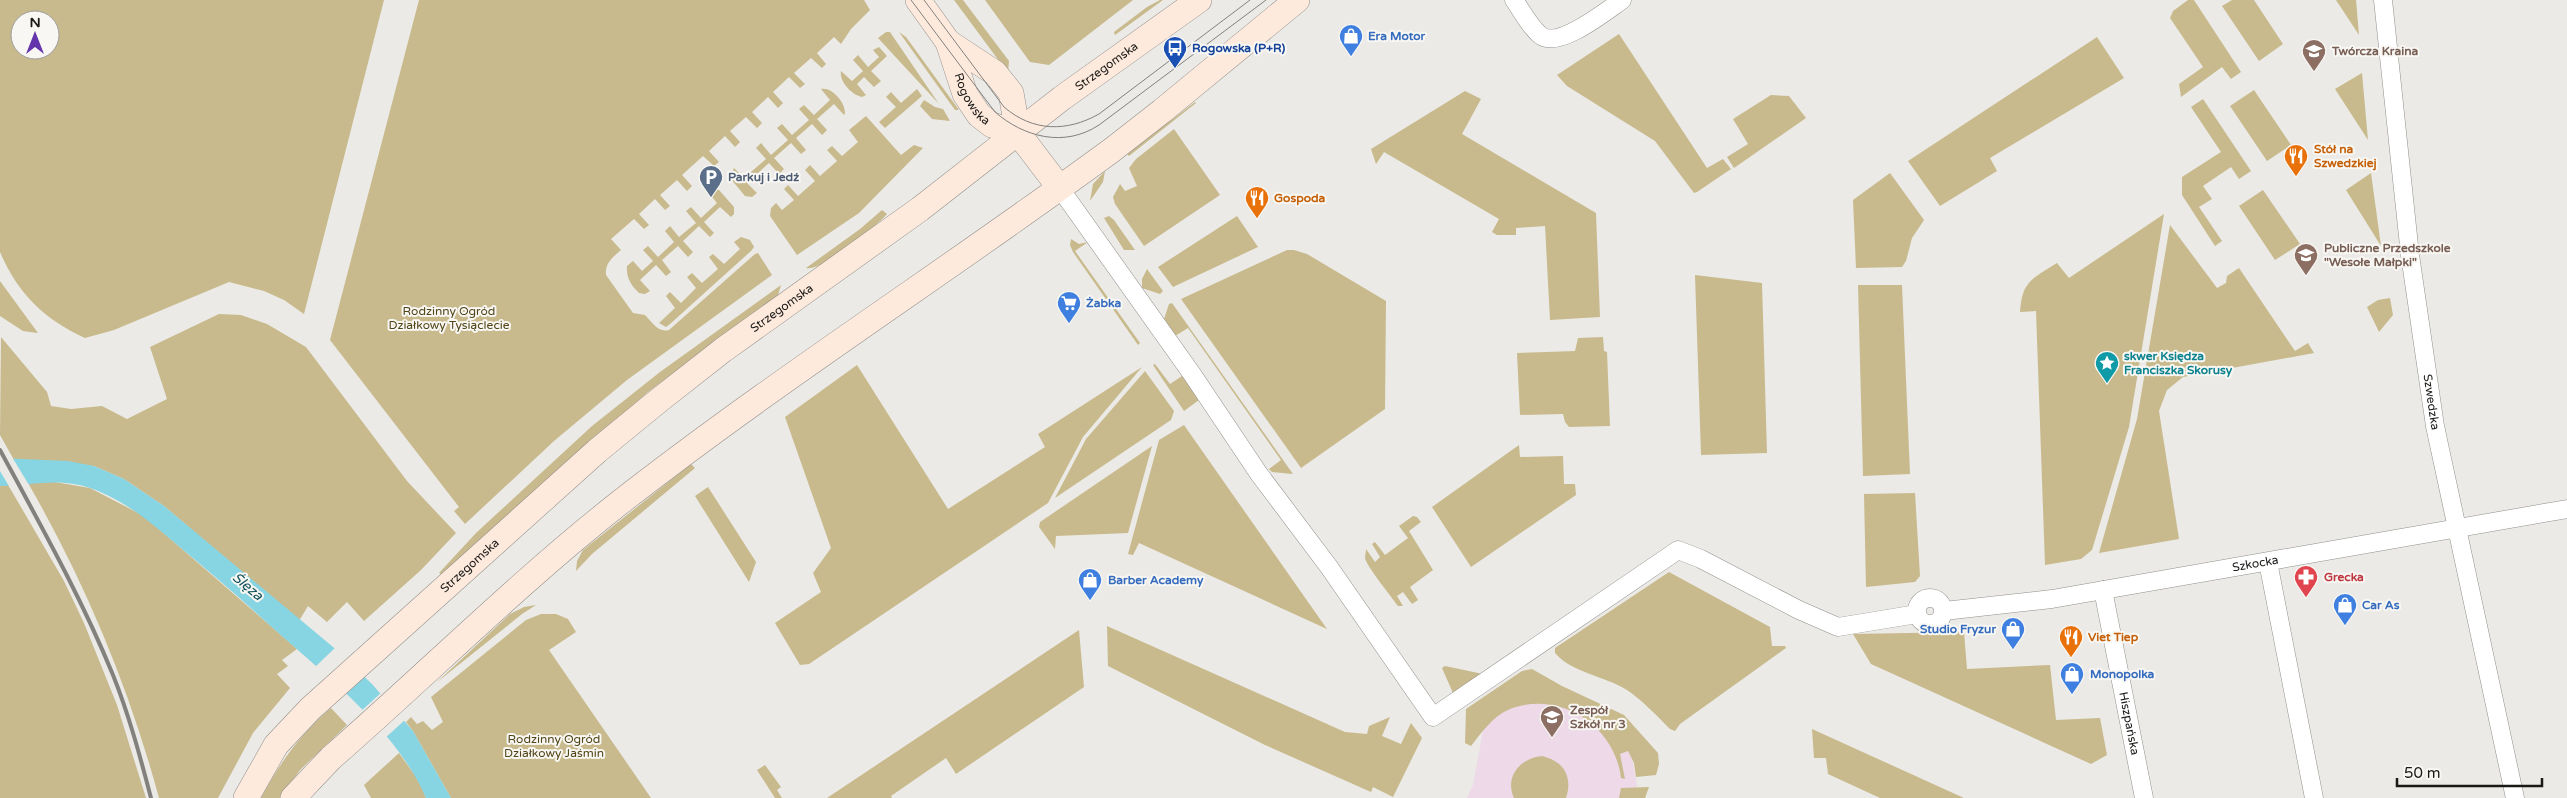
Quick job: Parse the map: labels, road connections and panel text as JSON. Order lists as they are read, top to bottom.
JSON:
{
  "streets": {
    "main road": ["Strzegomska", "Rogowska"],
    "street": ["Szwedzka", "Szkocka", "Hiszpańska"]
  },
  "crossings": [
    ["Strzegomska", "Rogowska"],
    ["Rogowska", "Szkocka"],
    ["Szwedzka", "Szkocka"],
    ["Szkocka", "Hiszpańska"]
  ],
  "water": ["Ślęza"],
  "parks": ["Rodzinny Ogród Działkowy Tysiąclecie", "Rodzinny Ogród Działkowy Jaśmin"],
  "places": {
    "shop": [
      "Era Motor",
      "Barber Academy",
      "Car As",
      "Studio Fryzur",
      "Monopolka"
    ],
    "bus stop": ["Rogowska (P+R)"],
    "school or university": ["Twórcza Kraina", "Publiczne Przedszkole \"Wesołe Małpki\"", "Zespół Szkół nr 3"],
    "restaurant": ["Stół na Szwedzkiej", "Gospoda", "Viet Tiep"],
    "parking": ["Parkuj i Jedź"],
    "supermarket": ["Żabka"],
    "place": ["skwer Księdza Franciszka Skorusy"],
    "pharmacy": ["Grecka"]
  },
  "scale_bar": "50 m",
  "north": "top"
}
